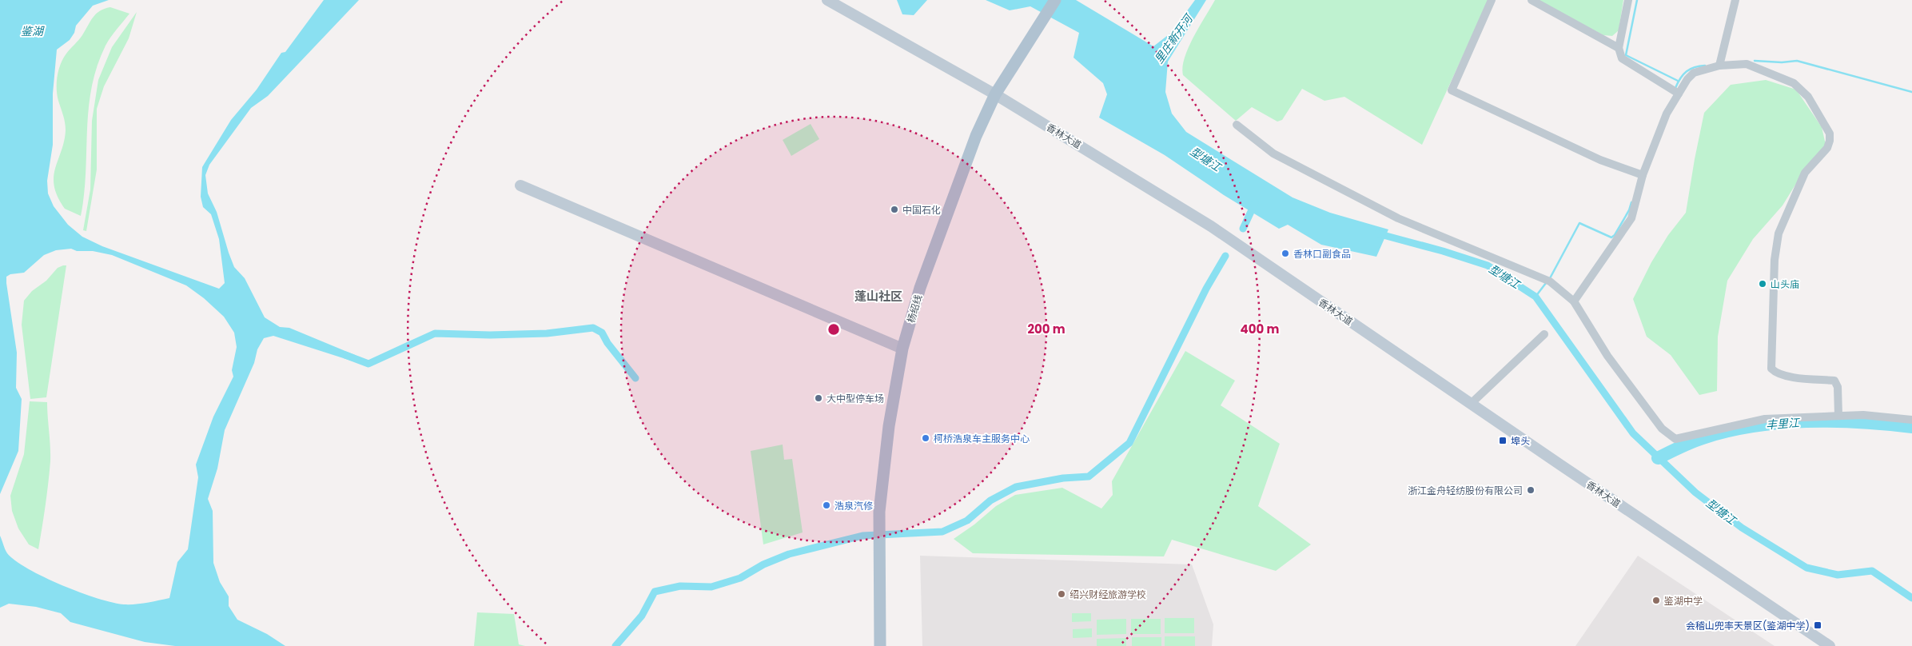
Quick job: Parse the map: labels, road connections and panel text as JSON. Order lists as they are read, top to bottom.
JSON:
{
  "streets": {
    "main road": ["香林大道", "杨绍线"]
  },
  "crossings": [
    ["香林大道", "杨绍线"]
  ],
  "districts": ["蓬山社区"],
  "water": [
    "鉴湖",
    "里庄新开河",
    "型塘江",
    "丰里江"
  ],
  "places": {
    "other": [
      "中国石化",
      "香林口副食品",
      "山头庙",
      "大中型停车场",
      "柯桥浩泉车主服务中心",
      "浙江金舟轻纺股份有限公司",
      "浩泉汽修",
      "绍兴财经旅游学校",
      "鉴湖中学"
    ],
    "transit": ["埠头", "会稽山兜率天景区(鉴湖中学)"]
  },
  "rings": ["200 m", "400 m"]
}
